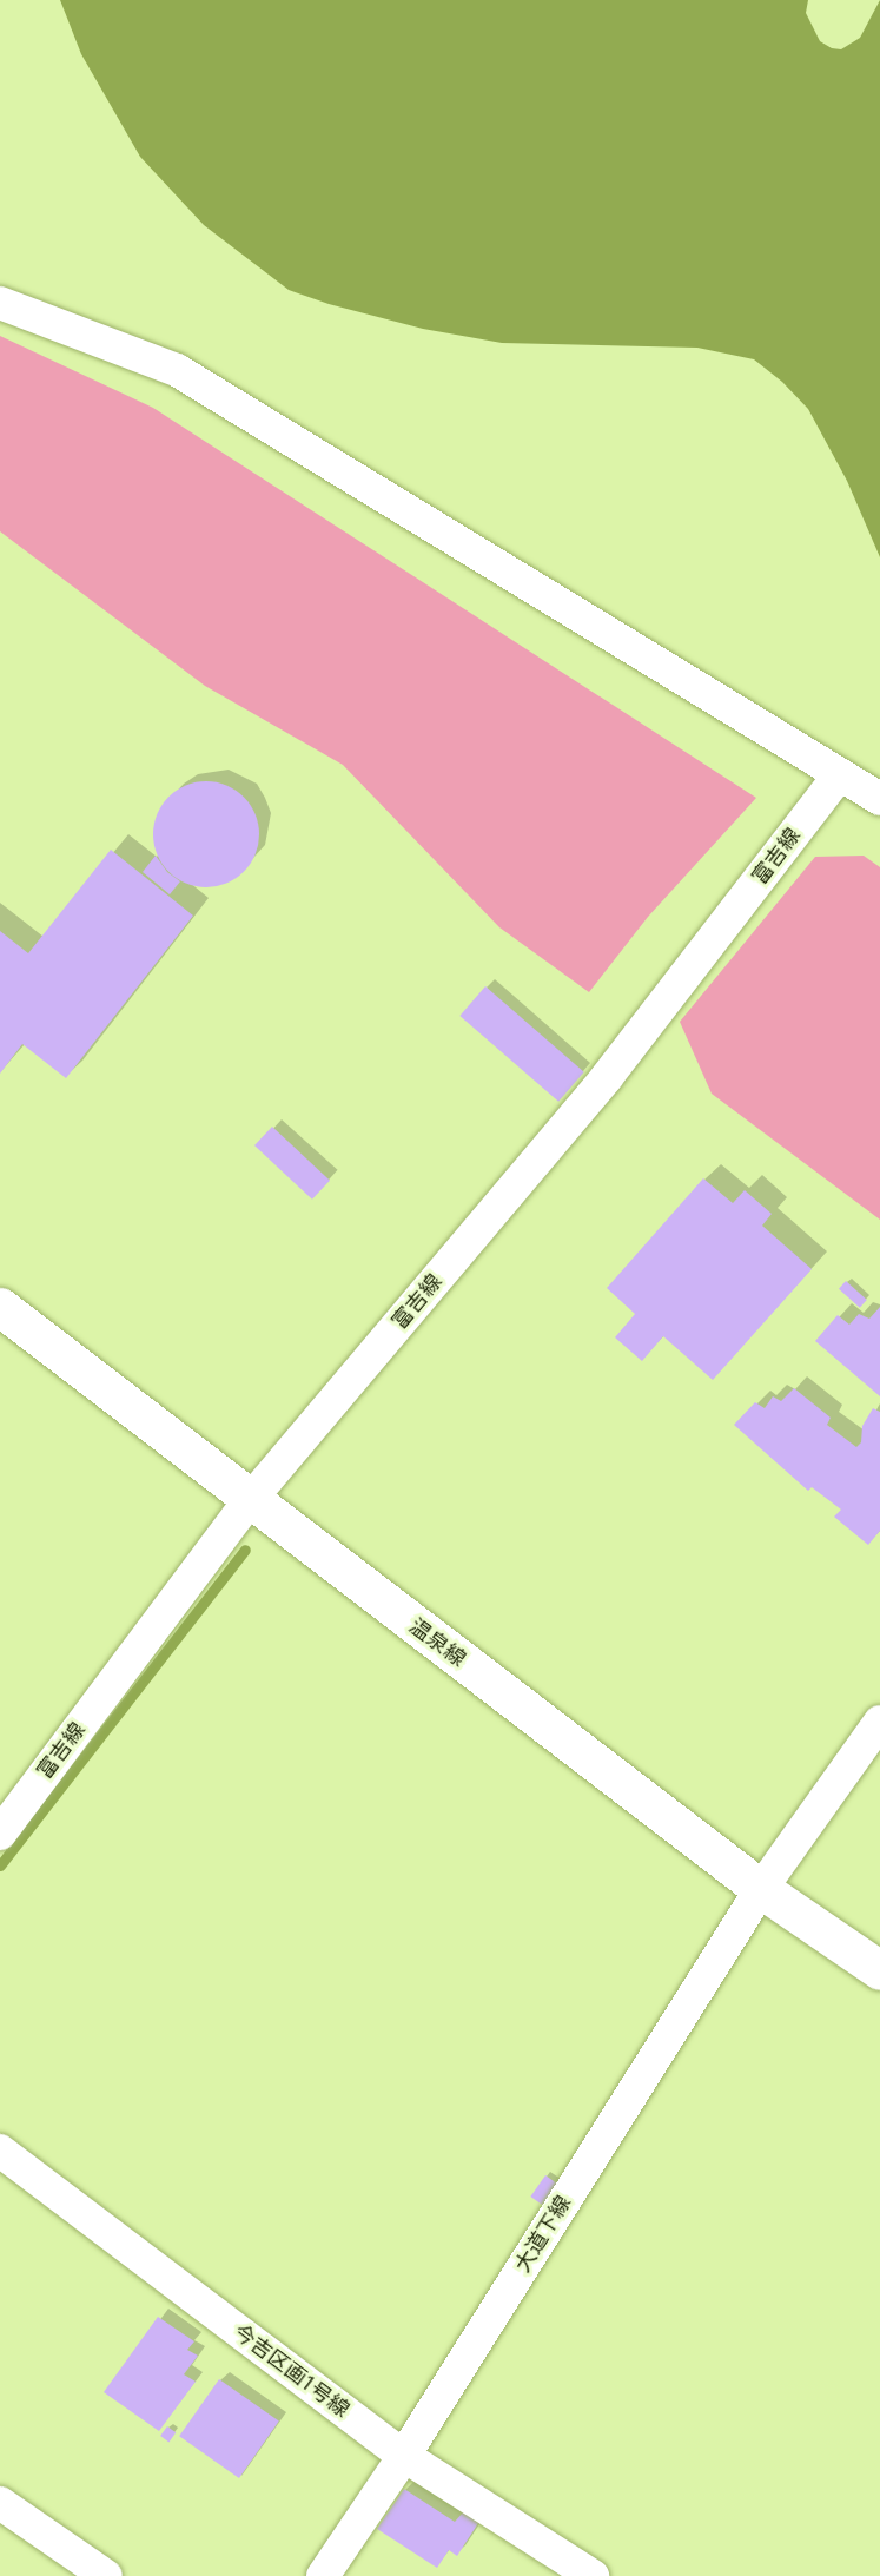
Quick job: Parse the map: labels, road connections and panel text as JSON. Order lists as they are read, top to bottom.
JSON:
{
  "streets": {
    "street": [
      "富吉線",
      "温泉線",
      "大道下線",
      "今吉区画1号線"
    ]
  },
  "crossings": [
    ["富吉線", "温泉線"],
    ["温泉線", "大道下線"],
    ["大道下線", "今吉区画1号線"]
  ]
}
